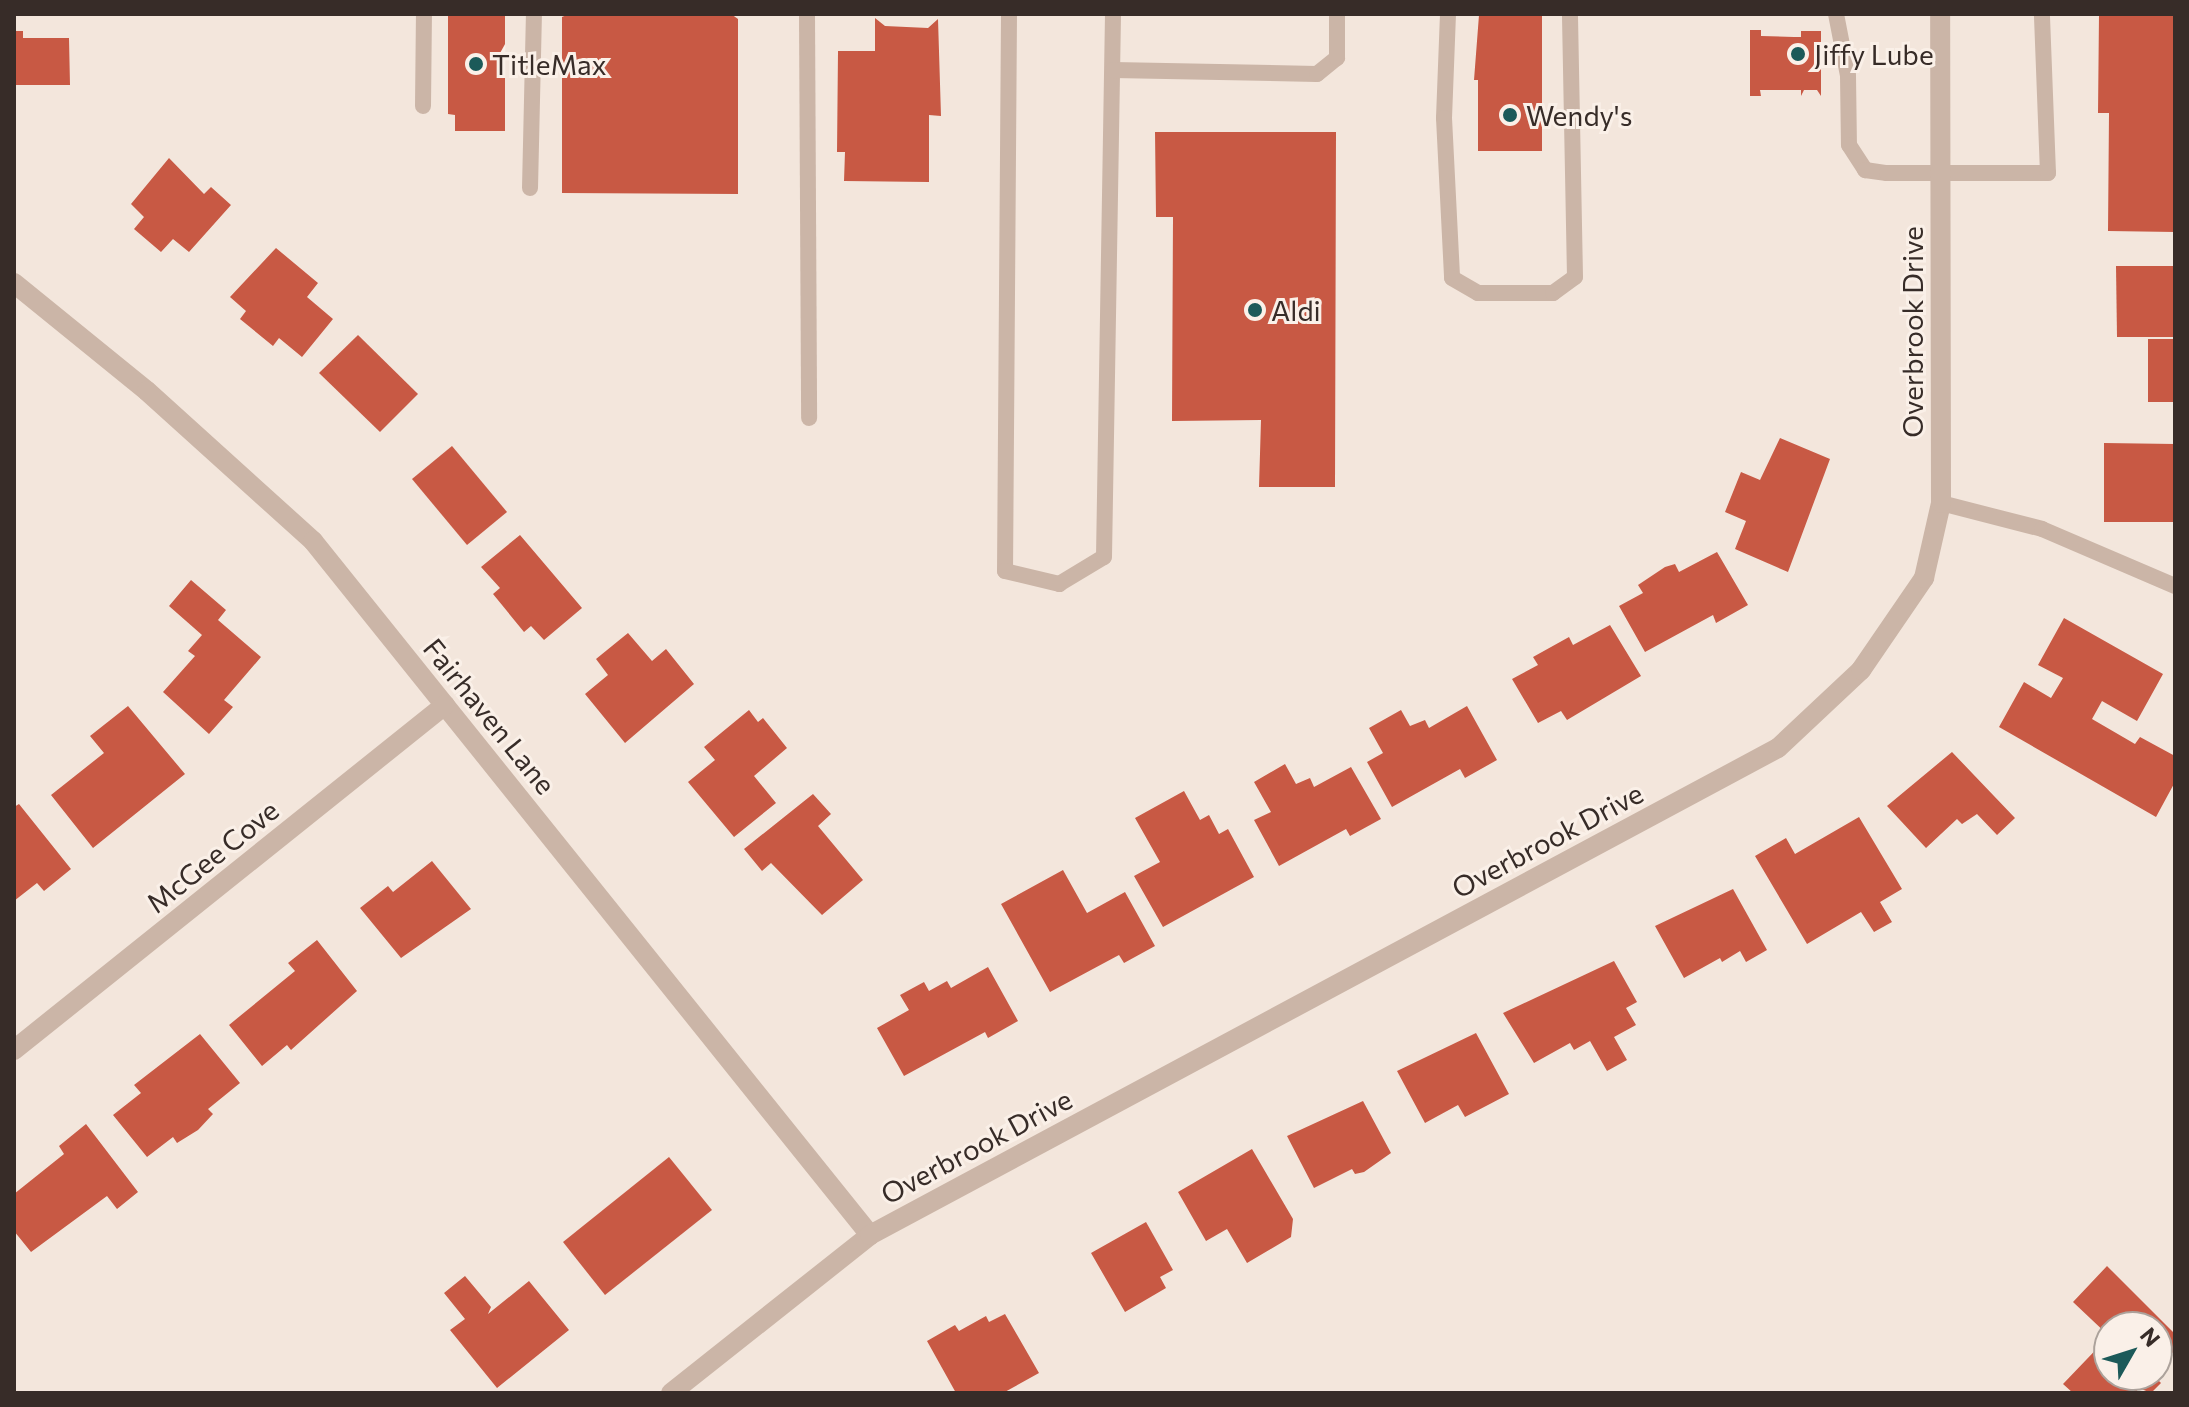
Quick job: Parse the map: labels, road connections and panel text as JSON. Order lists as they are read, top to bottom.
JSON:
{
  "streets": {
    "street": ["Overbrook Drive", "Fairhaven Lane", "McGee Cove"]
  },
  "crossings": [
    ["Overbrook Drive", "Fairhaven Lane"],
    ["Fairhaven Lane", "McGee Cove"]
  ],
  "places": [
    "Jiffy Lube",
    "TitleMax",
    "Wendy's",
    "Aldi"
  ],
  "north": "top right"
}
